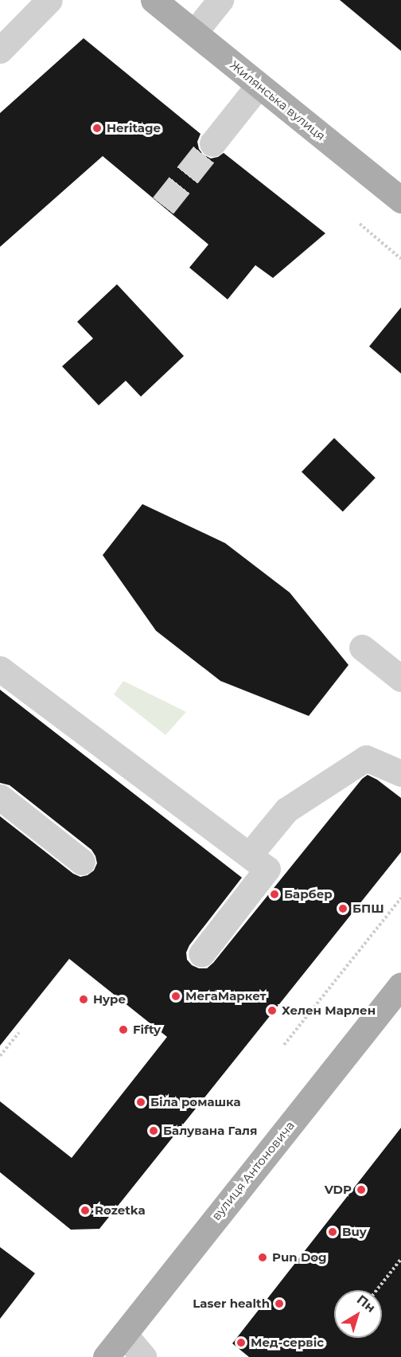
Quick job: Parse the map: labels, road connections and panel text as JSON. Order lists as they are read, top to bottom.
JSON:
{
  "streets": {
    "main road": ["Жилянська вулиця", "вулиця Антоновича"]
  },
  "places": [
    "Heritage",
    "Барбер",
    "БПШ",
    "МегаМаркет",
    "Hype",
    "Хелен Марлен",
    "Fifty",
    "Біла ромашка",
    "Балувана Галя",
    "VDP",
    "Rozetka",
    "Buy",
    "Pun Dog",
    "Laser health",
    "Мед-сервіс"
  ],
  "north": "top right"
}
